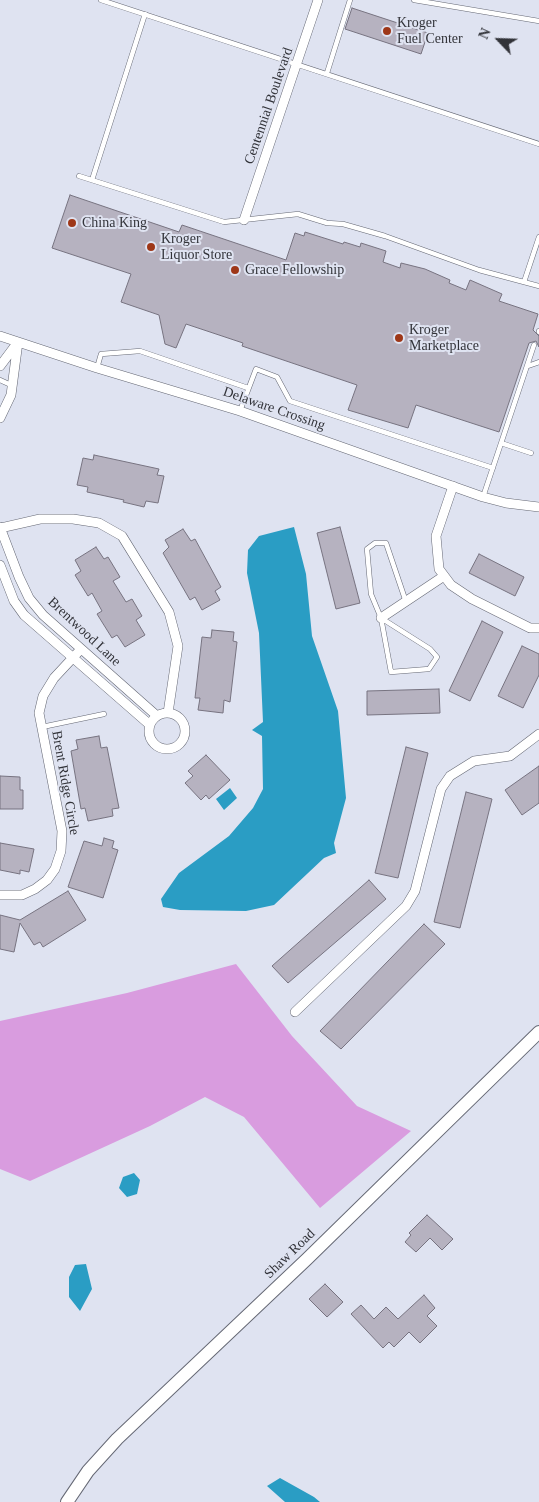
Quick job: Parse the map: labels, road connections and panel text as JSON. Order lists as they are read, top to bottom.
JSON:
{
  "streets": {
    "main road": ["Shaw Road"],
    "street": [
      "Centennial Boulevard",
      "Delaware Crossing",
      "Brentwood Lane",
      "Brent Ridge Circle"
    ]
  },
  "crossings": [
    ["Brentwood Lane", "Brent Ridge Circle"]
  ],
  "places": [
    "Kroger Fuel Center",
    "China King",
    "Kroger Liquor Store",
    "Grace Fellowship",
    "Kroger Marketplace"
  ],
  "north": "top left"
}
